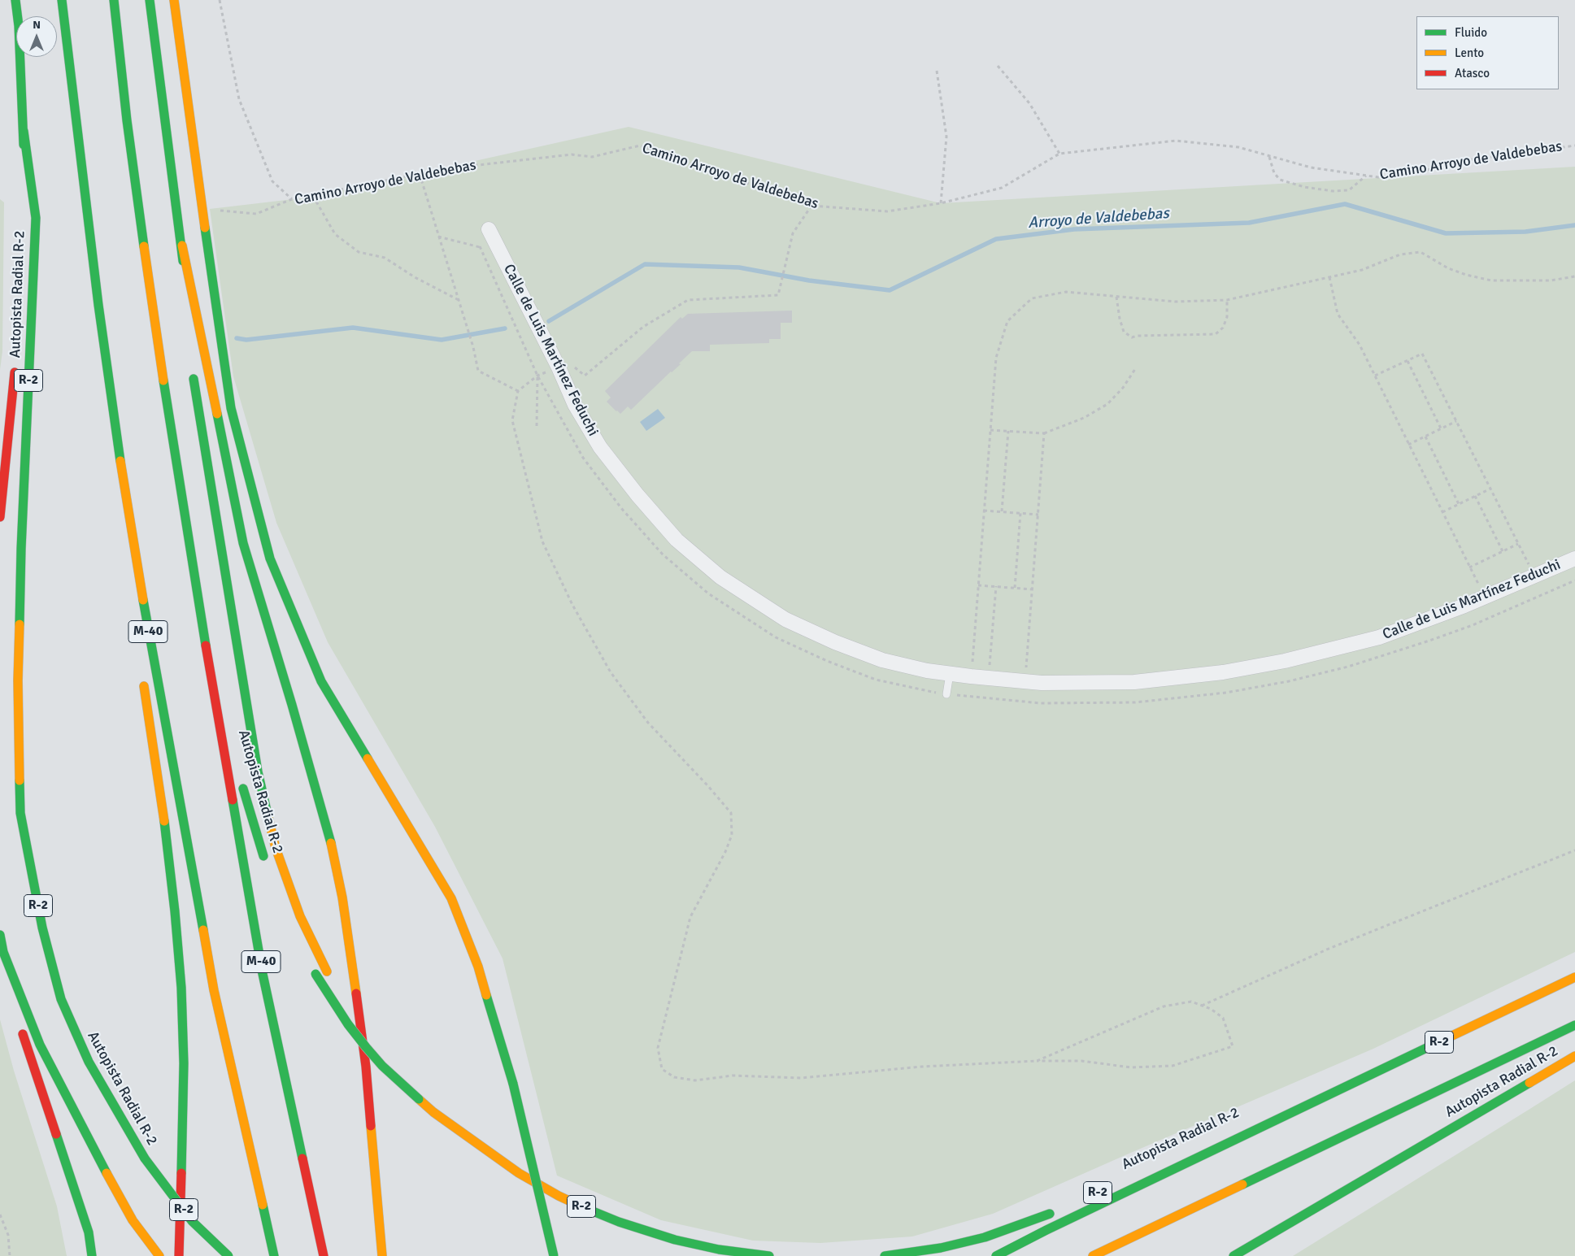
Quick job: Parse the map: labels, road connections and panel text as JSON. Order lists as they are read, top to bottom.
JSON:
{
  "streets": {
    "highway": ["Autopista Radial R-2", "R-2", "M-40"],
    "street": ["Calle de Luis Martínez Feduchi"],
    "path": ["Camino Arroyo de Valdebebas"]
  },
  "crossings": [
    ["Autopista Radial R-2", "M-40"]
  ],
  "water": ["Arroyo de Valdebebas"],
  "legend": ["Fluido", "Lento", "Atasco"],
  "north": "top"
}
